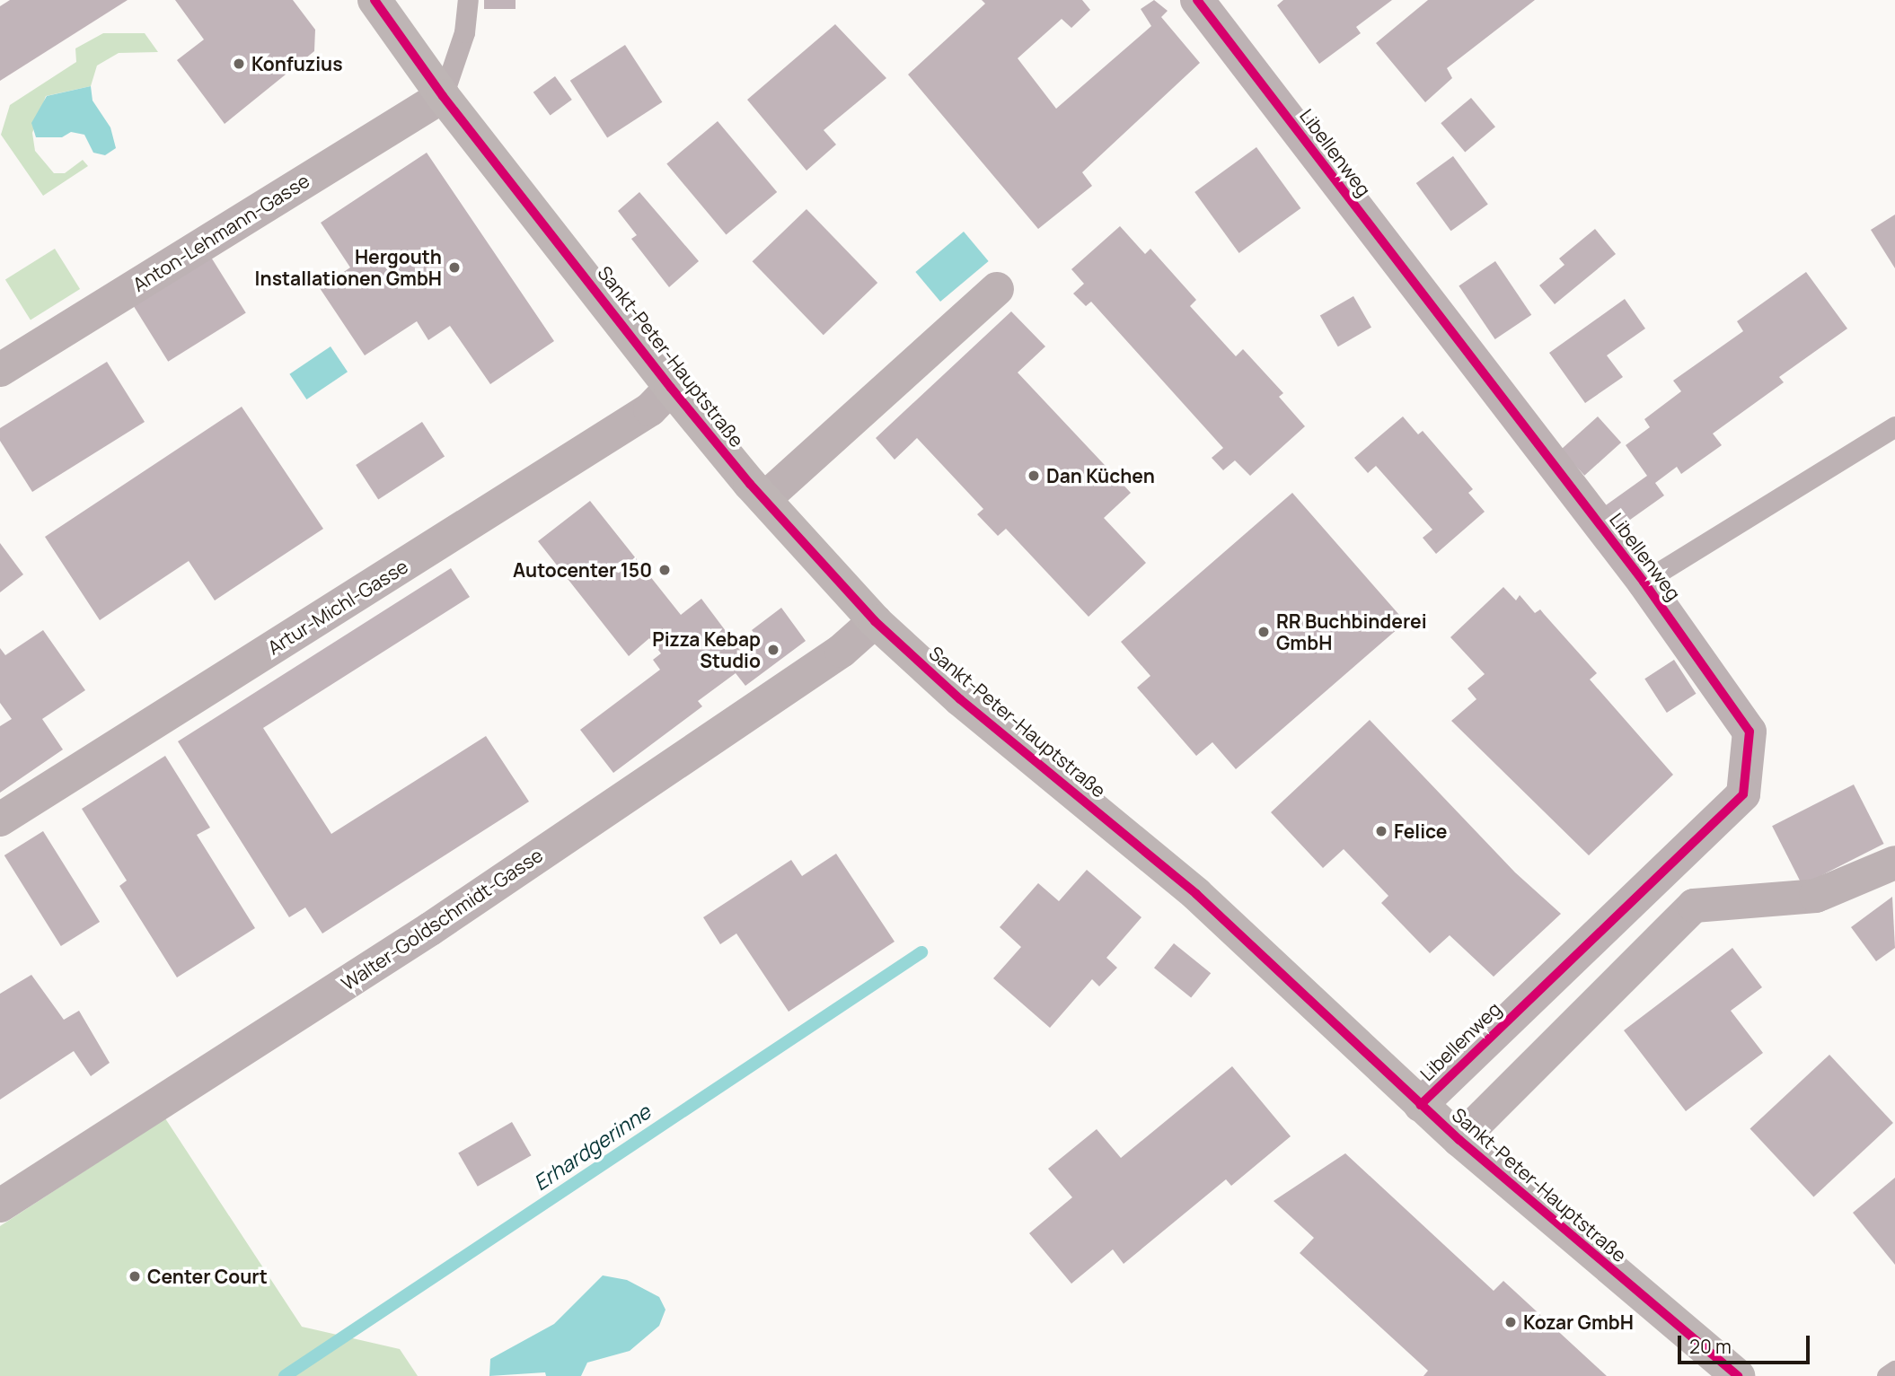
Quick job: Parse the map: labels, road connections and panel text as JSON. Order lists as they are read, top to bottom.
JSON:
{
  "streets": {
    "main road": ["Sankt-Peter-Hauptstraße"],
    "street": [
      "Libellenweg",
      "Anton-Lehmann-Gasse",
      "Artur-Michl-Gasse",
      "Walter-Goldschmidt-Gasse"
    ]
  },
  "crossings": [
    ["Libellenweg", "Sankt-Peter-Hauptstraße"],
    ["Anton-Lehmann-Gasse", "Sankt-Peter-Hauptstraße"],
    ["Sankt-Peter-Hauptstraße", "Artur-Michl-Gasse"],
    ["Sankt-Peter-Hauptstraße", "Walter-Goldschmidt-Gasse"]
  ],
  "water": ["Erhardgerinne"],
  "places": [
    "Konfuzius",
    "Hergouth Installationen GmbH",
    "Dan Küchen",
    "Autocenter 150",
    "RR Buchbinderei GmbH",
    "Pizza Kebap Studio",
    "Felice",
    "Center Court",
    "Kozar GmbH"
  ],
  "scale_bar": "20 m"
}
